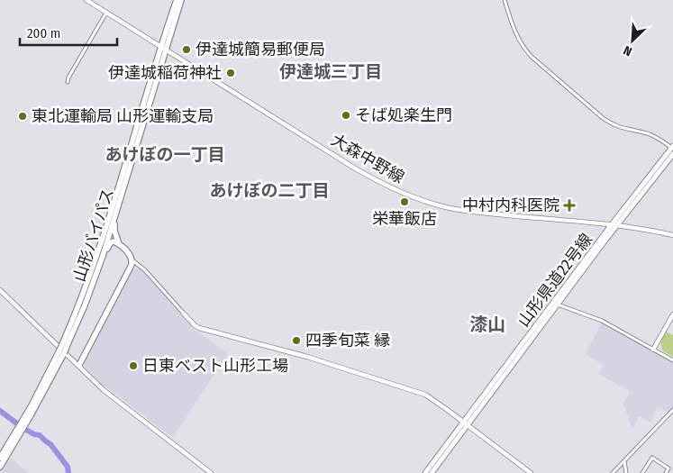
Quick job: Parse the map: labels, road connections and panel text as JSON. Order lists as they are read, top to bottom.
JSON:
{
  "streets": {
    "highway": ["山形バイパス"],
    "main road": ["山形県道22号線"],
    "street": ["大森中野線"]
  },
  "crossings": [
    ["大森中野線", "山形バイパス"],
    ["大森中野線", "山形県道22号線"]
  ],
  "districts": [
    "伊達城三丁目",
    "あけぼの一丁目",
    "あけぼの二丁目",
    "漆山"
  ],
  "places": {
    "other": [
      "伊達城簡易郵便局",
      "伊達城稲荷神社",
      "そば処楽生門",
      "東北運輸局 山形運輸支局",
      "栄華飯店",
      "四季旬菜 縁",
      "日東ベスト山形工場"
    ],
    "health": ["中村内科医院"]
  },
  "scale_bar": "200 m",
  "north": "bottom left"
}
